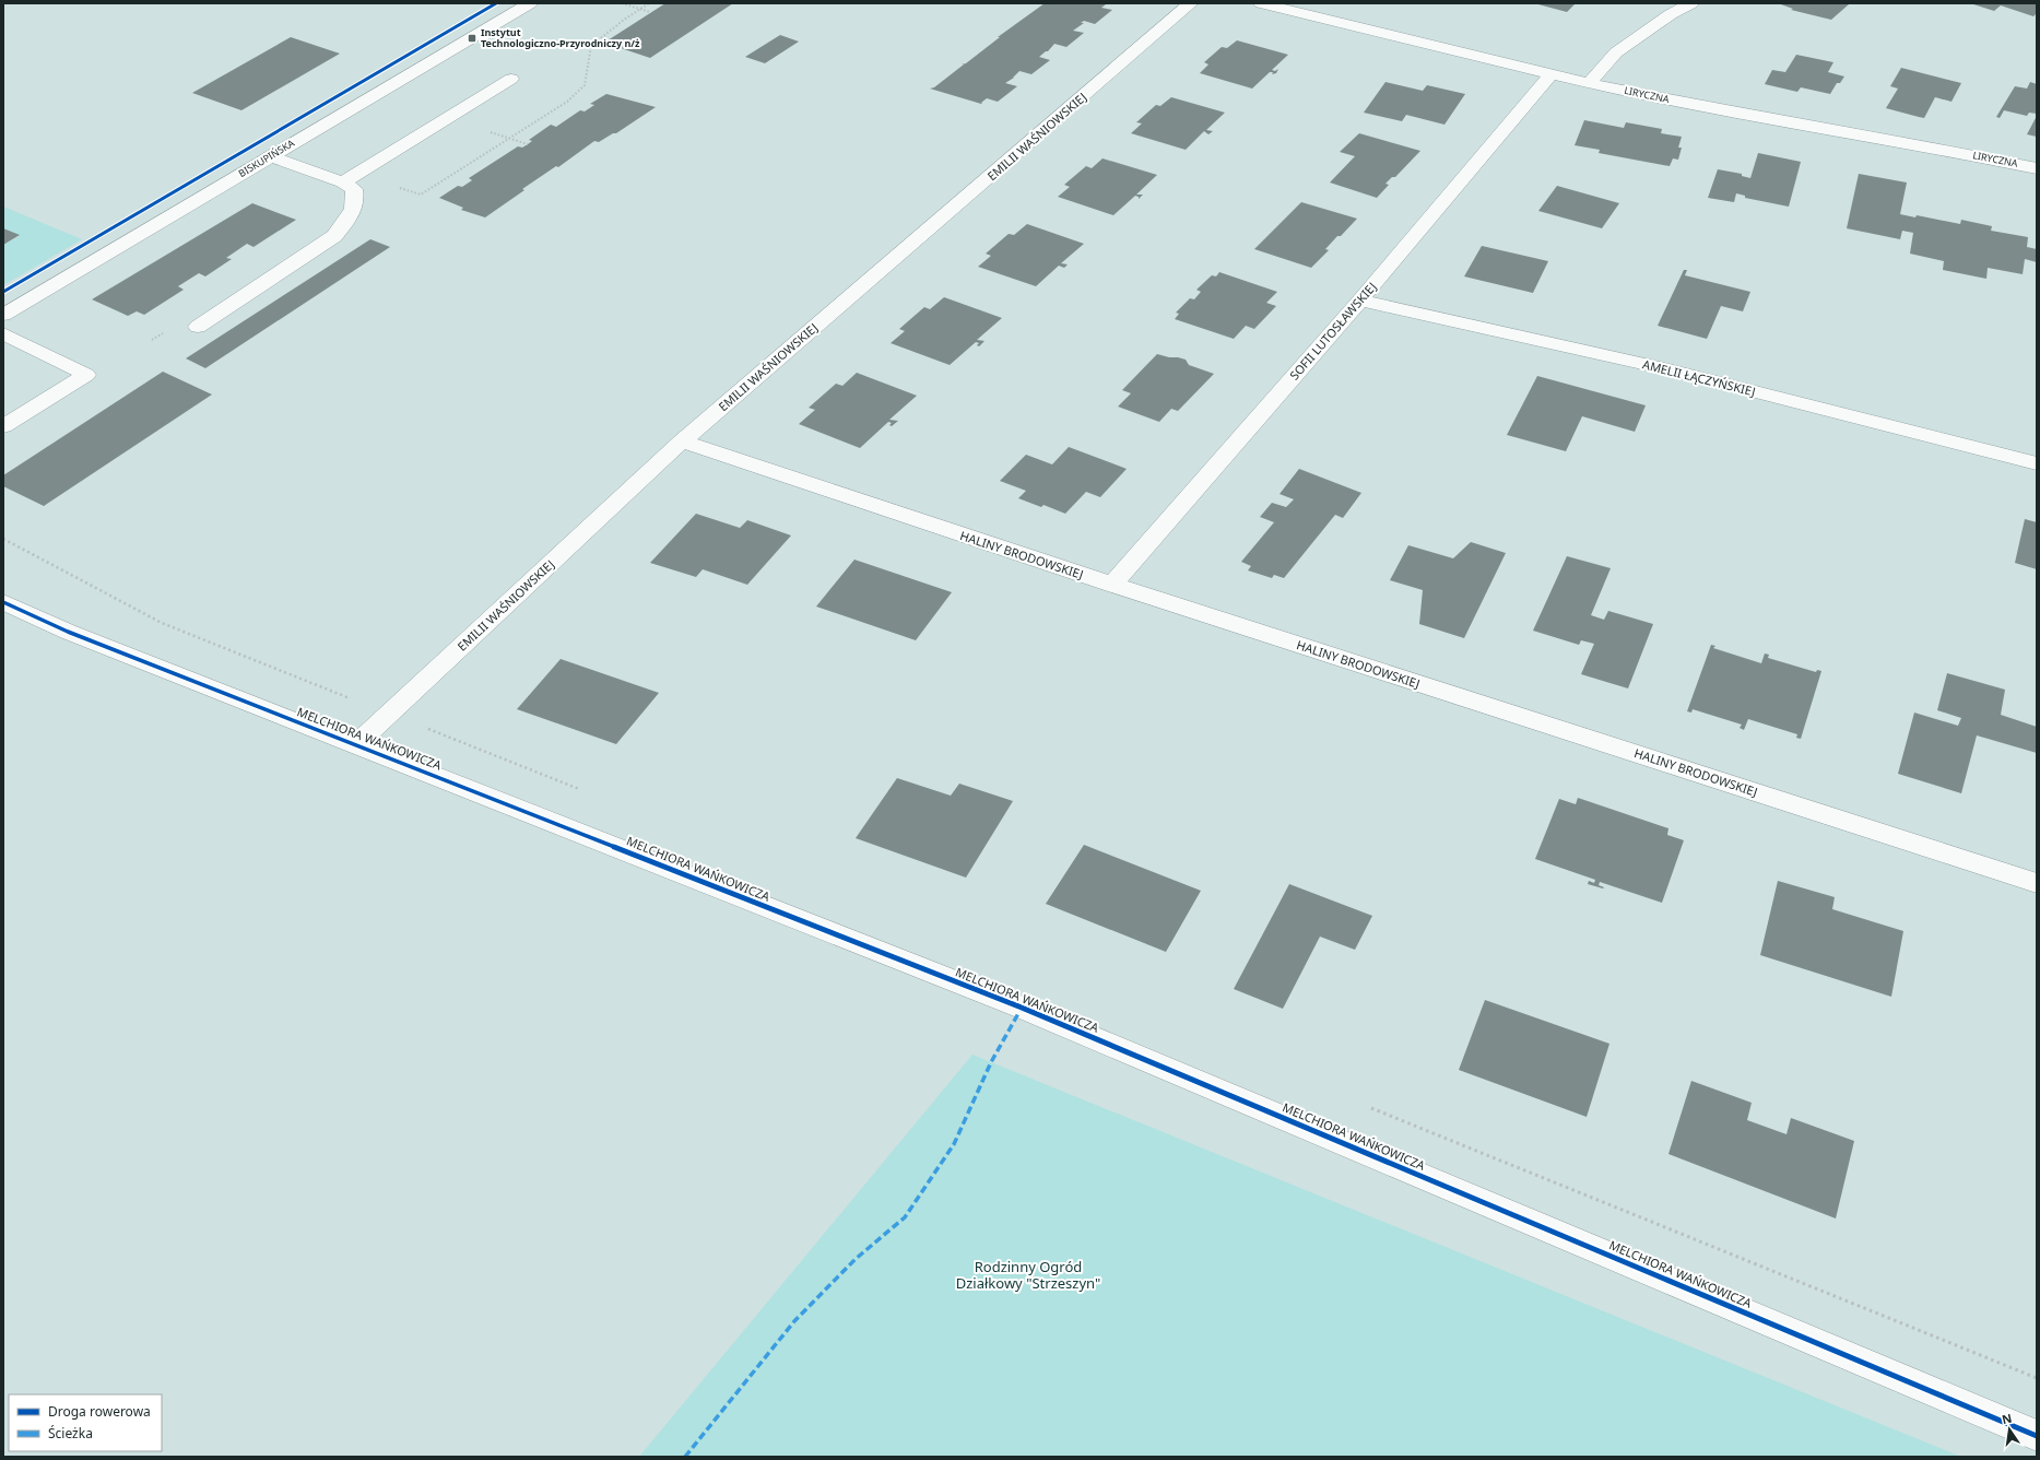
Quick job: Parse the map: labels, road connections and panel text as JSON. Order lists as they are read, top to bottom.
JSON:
{
  "streets": {
    "street": [
      "LIRYCZNA",
      "EMILII WAŚNIOWSKIEJ",
      "BISKUPIŃSKA",
      "SOFII LUTOSŁAWSKIEJ",
      "AMELII ŁĄCZYŃSKIEJ",
      "HALINY BRODOWSKIEJ",
      "MELCHIORA WAŃKOWICZA"
    ]
  },
  "crossings": [
    ["LIRYCZNA", "SOFII LUTOSŁAWSKIEJ"],
    ["EMILII WAŚNIOWSKIEJ", "HALINY BRODOWSKIEJ"],
    ["EMILII WAŚNIOWSKIEJ", "MELCHIORA WAŃKOWICZA"],
    ["SOFII LUTOSŁAWSKIEJ", "AMELII ŁĄCZYŃSKIEJ"],
    ["SOFII LUTOSŁAWSKIEJ", "HALINY BRODOWSKIEJ"]
  ],
  "parks": ["Rodzinny Ogród Działkowy \"Strzeszyn\""],
  "places": {
    "transit": ["Instytut Technologiczno-Przyrodniczy n/ż"]
  },
  "legend": ["Droga rowerowa", "Ścieżka"],
  "north": "top"
}
